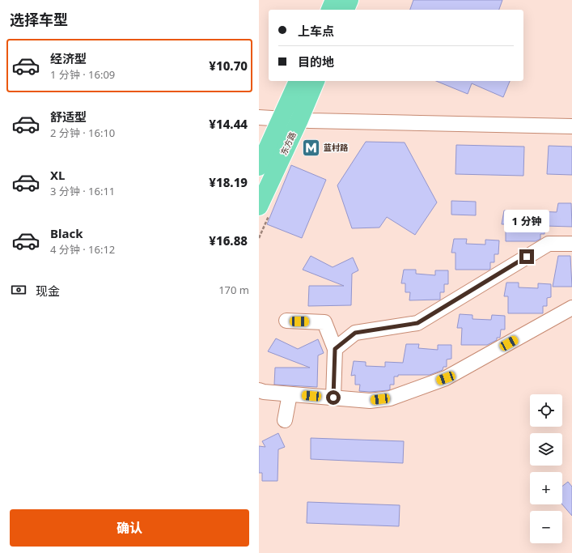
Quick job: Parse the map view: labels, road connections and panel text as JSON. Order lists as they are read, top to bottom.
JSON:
{
  "streets": {
    "main road": ["东方路"]
  },
  "places": {
    "metro station": ["蓝村路"]
  },
  "page": {
    "heading": "选择车型",
    "banner": ["上车点", "目的地"],
    "list": [
      {
        "name": "经济型",
        "note": "1 分钟 · 16:09",
        "value": "¥10.70"
      },
      {
        "name": "舒适型",
        "note": "2 分钟 · 16:10",
        "value": "¥14.44"
      },
      {
        "name": "XL",
        "note": "3 分钟 · 16:11",
        "value": "¥18.19"
      },
      {
        "name": "Black",
        "note": "4 分钟 · 16:12",
        "value": "¥16.88"
      }
    ],
    "bubble": "1 分钟",
    "pay": ["现金", "170 m"],
    "map_buttons": ["+", "−"],
    "buttons": "确认"
  }
}
